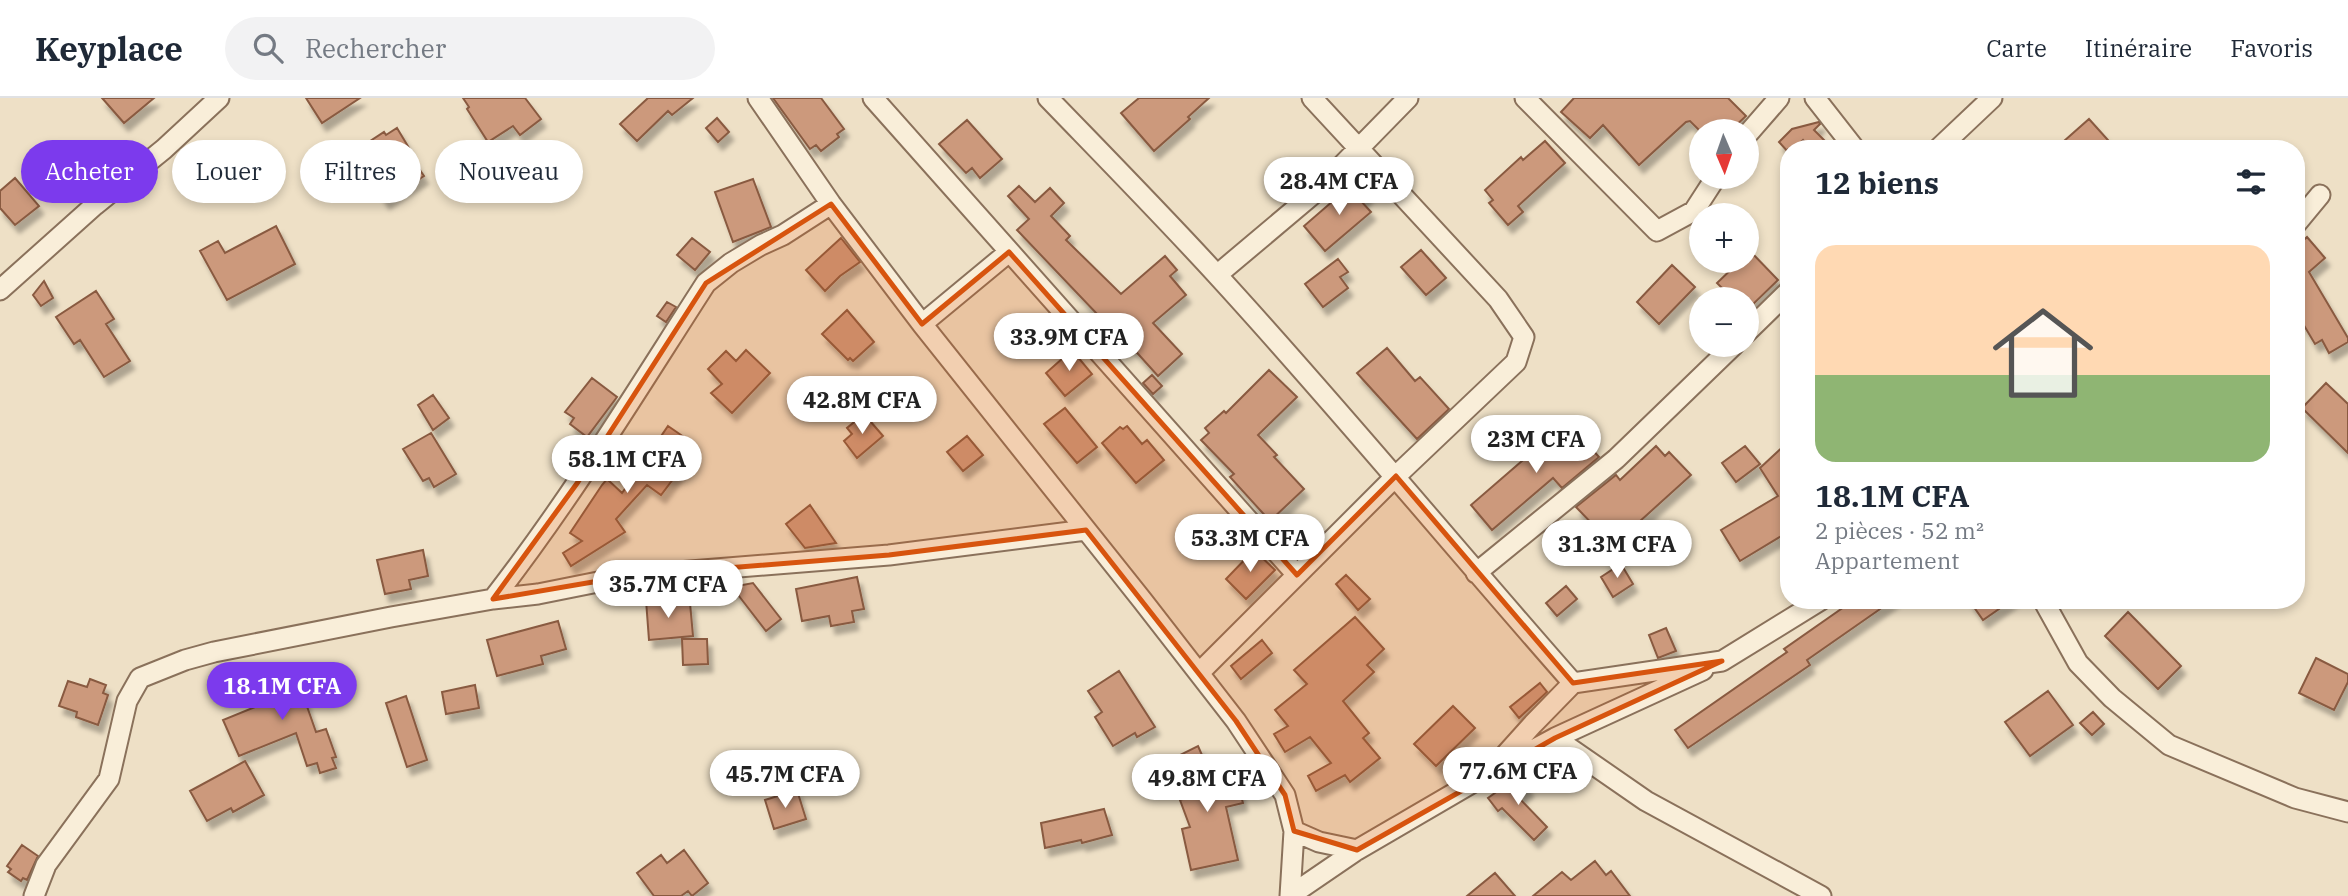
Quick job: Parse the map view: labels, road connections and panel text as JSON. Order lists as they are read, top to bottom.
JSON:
{
  "north": "bottom",
  "page": {
    "header": "Keyplace",
    "search": "Rechercher",
    "nav": ["Carte", "Itinéraire", "Favoris"],
    "map_buttons": ["+", "−"],
    "chip": [
      "Acheter",
      "Louer",
      "Filtres",
      "Nouveau"
    ],
    "heading": "12 biens",
    "price": [
      "28.4M CFA",
      "33.9M CFA",
      "42.8M CFA",
      "23M CFA",
      "58.1M CFA",
      "53.3M CFA",
      "31.3M CFA",
      "35.7M CFA",
      "18.1M CFA",
      "77.6M CFA",
      "45.7M CFA",
      "49.8M CFA"
    ],
    "list": [
      {
        "name": "18.1M CFA",
        "note": "2 pièces · 52 m² · Appartement"
      }
    ]
  }
}
